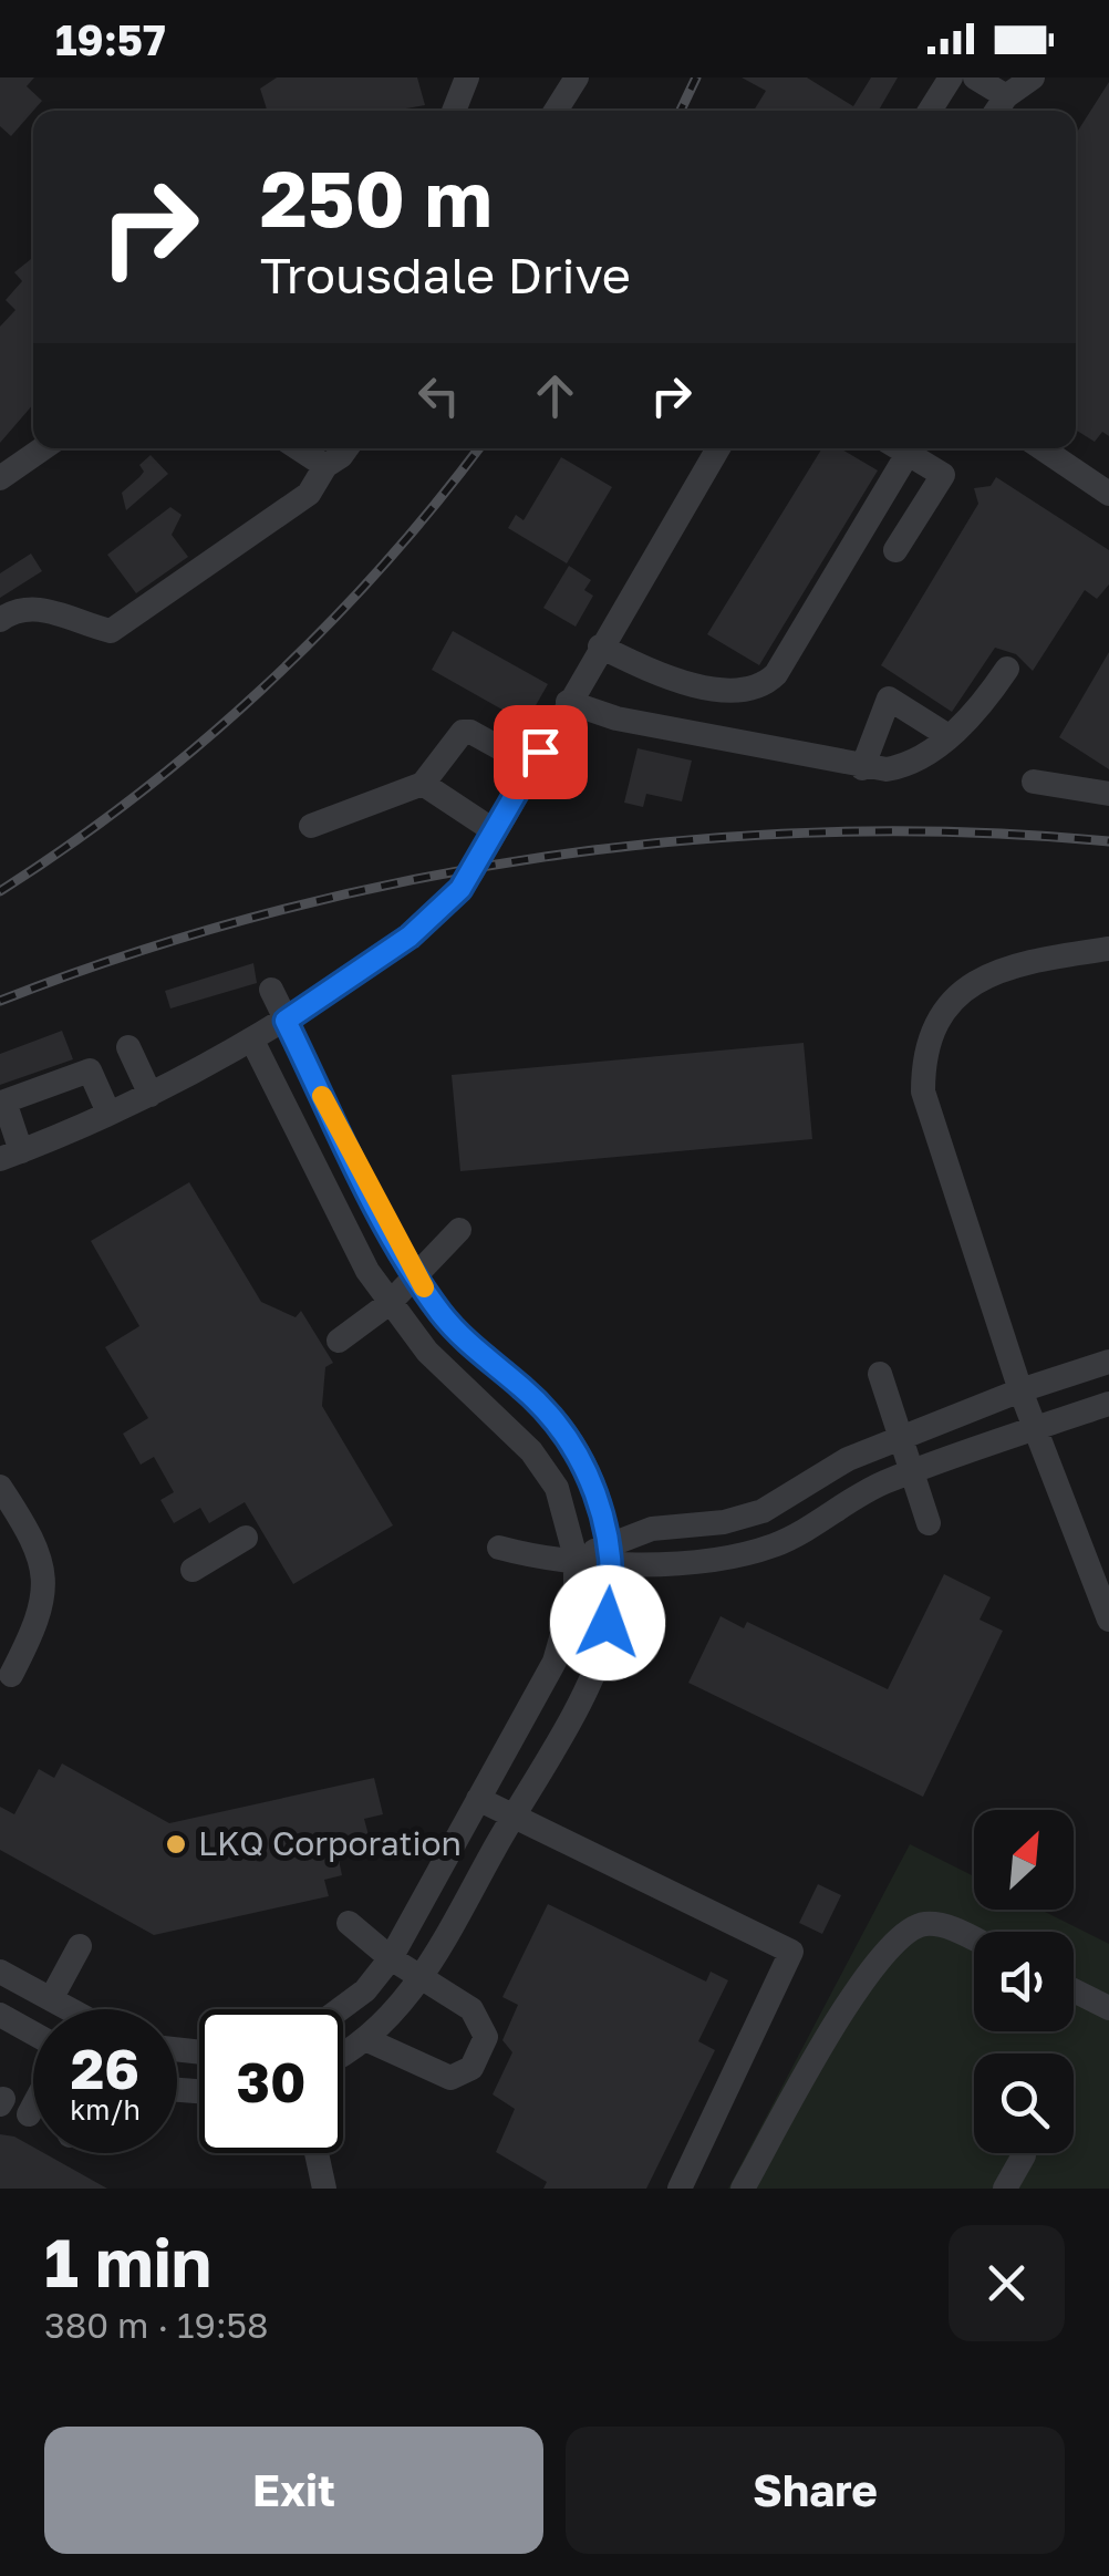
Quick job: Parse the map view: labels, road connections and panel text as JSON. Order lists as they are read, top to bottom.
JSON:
{
  "places": ["LKQ Corporation"],
  "north": "top right",
  "page": {
    "status": "19:57",
    "turn": ["250 m", "Trousdale Drive"],
    "speed": "26 km/h",
    "limit": "30",
    "heading": ["1 min", "380 m · 19:58"],
    "buttons": ["Exit", "Share"]
  }
}
